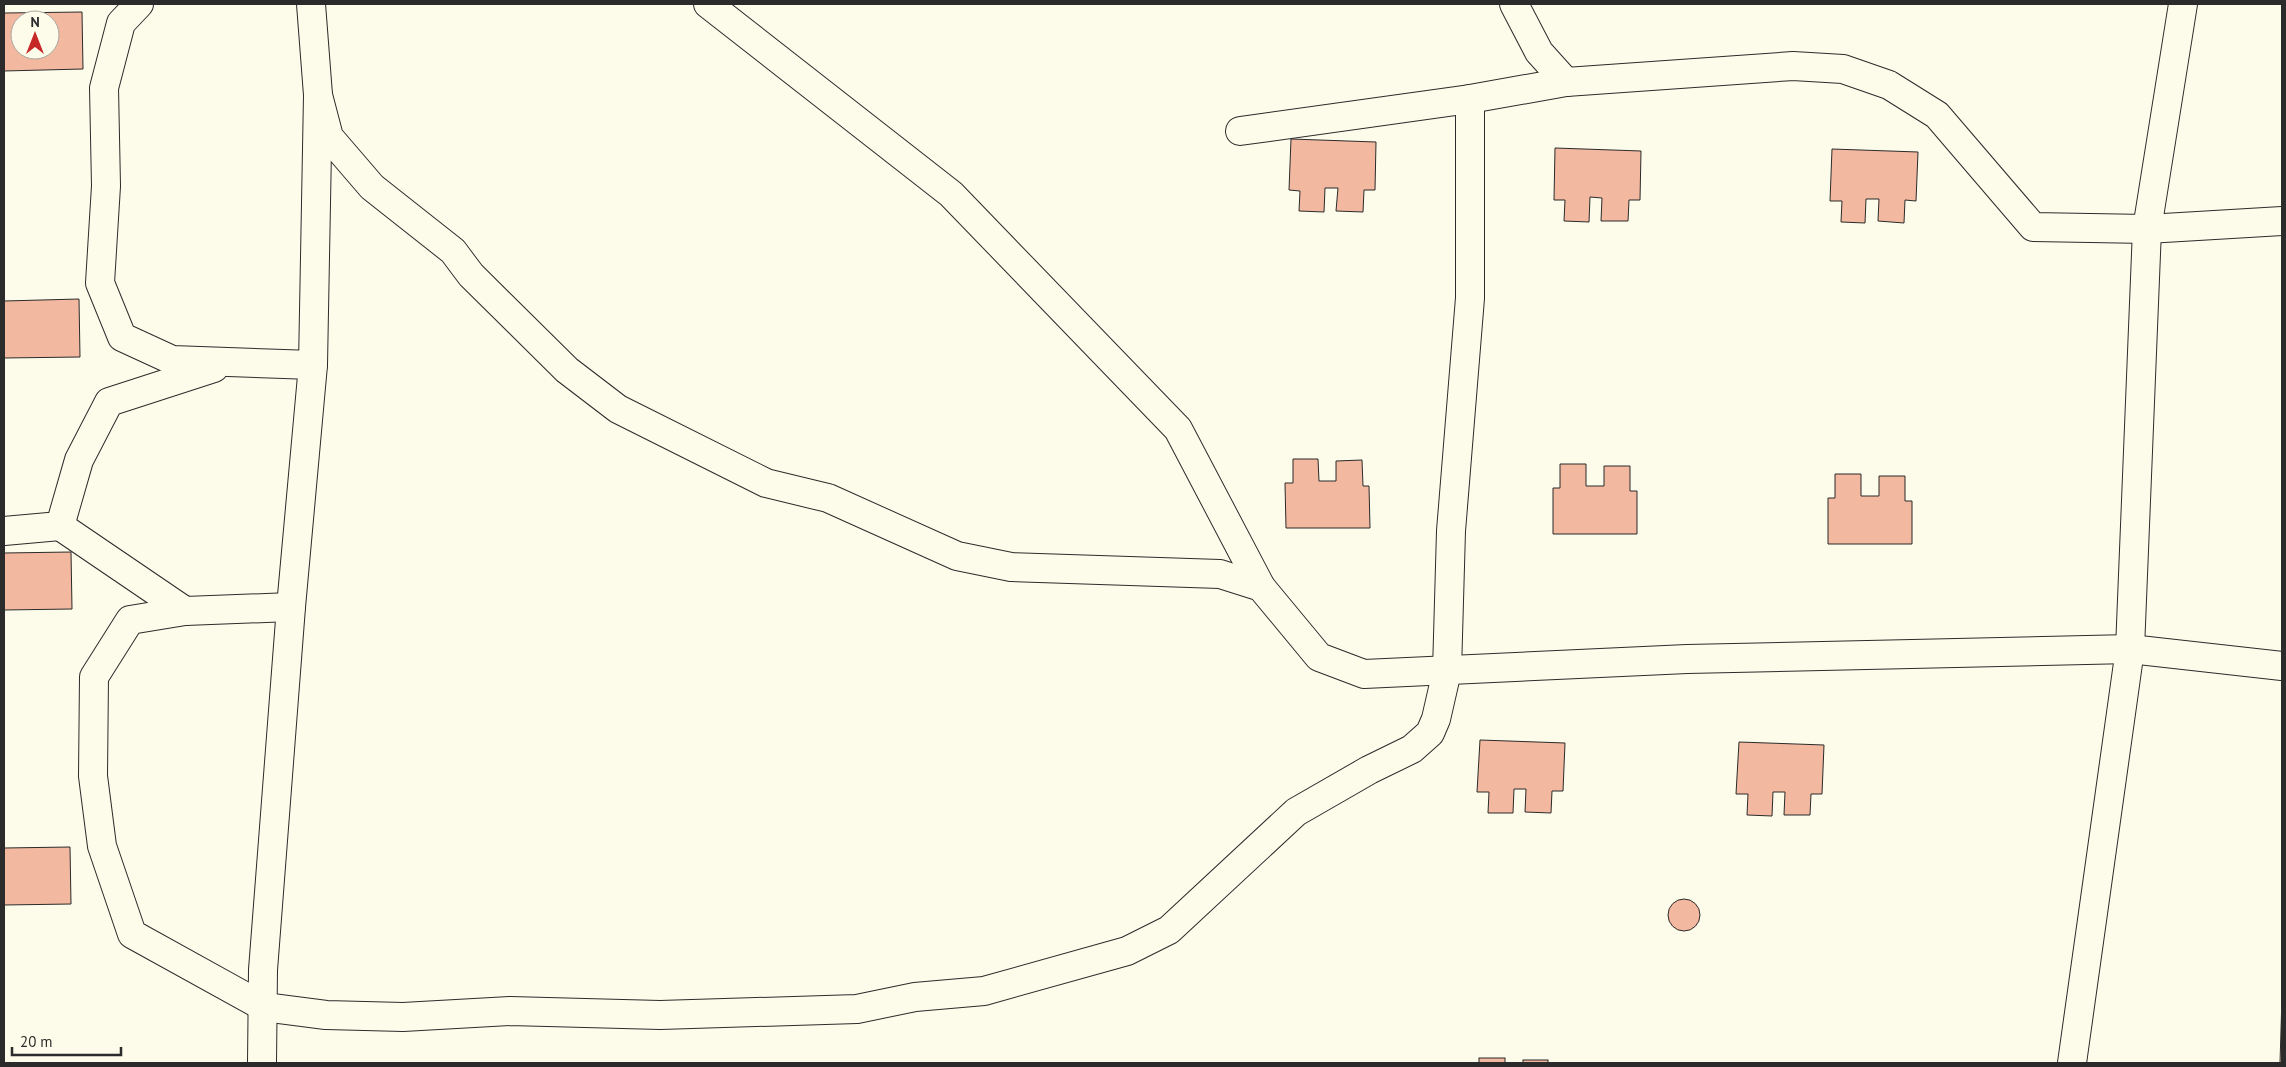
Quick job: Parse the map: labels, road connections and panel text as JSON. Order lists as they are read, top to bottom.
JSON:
{
  "scale_bar": "20 m",
  "north": "top"
}
